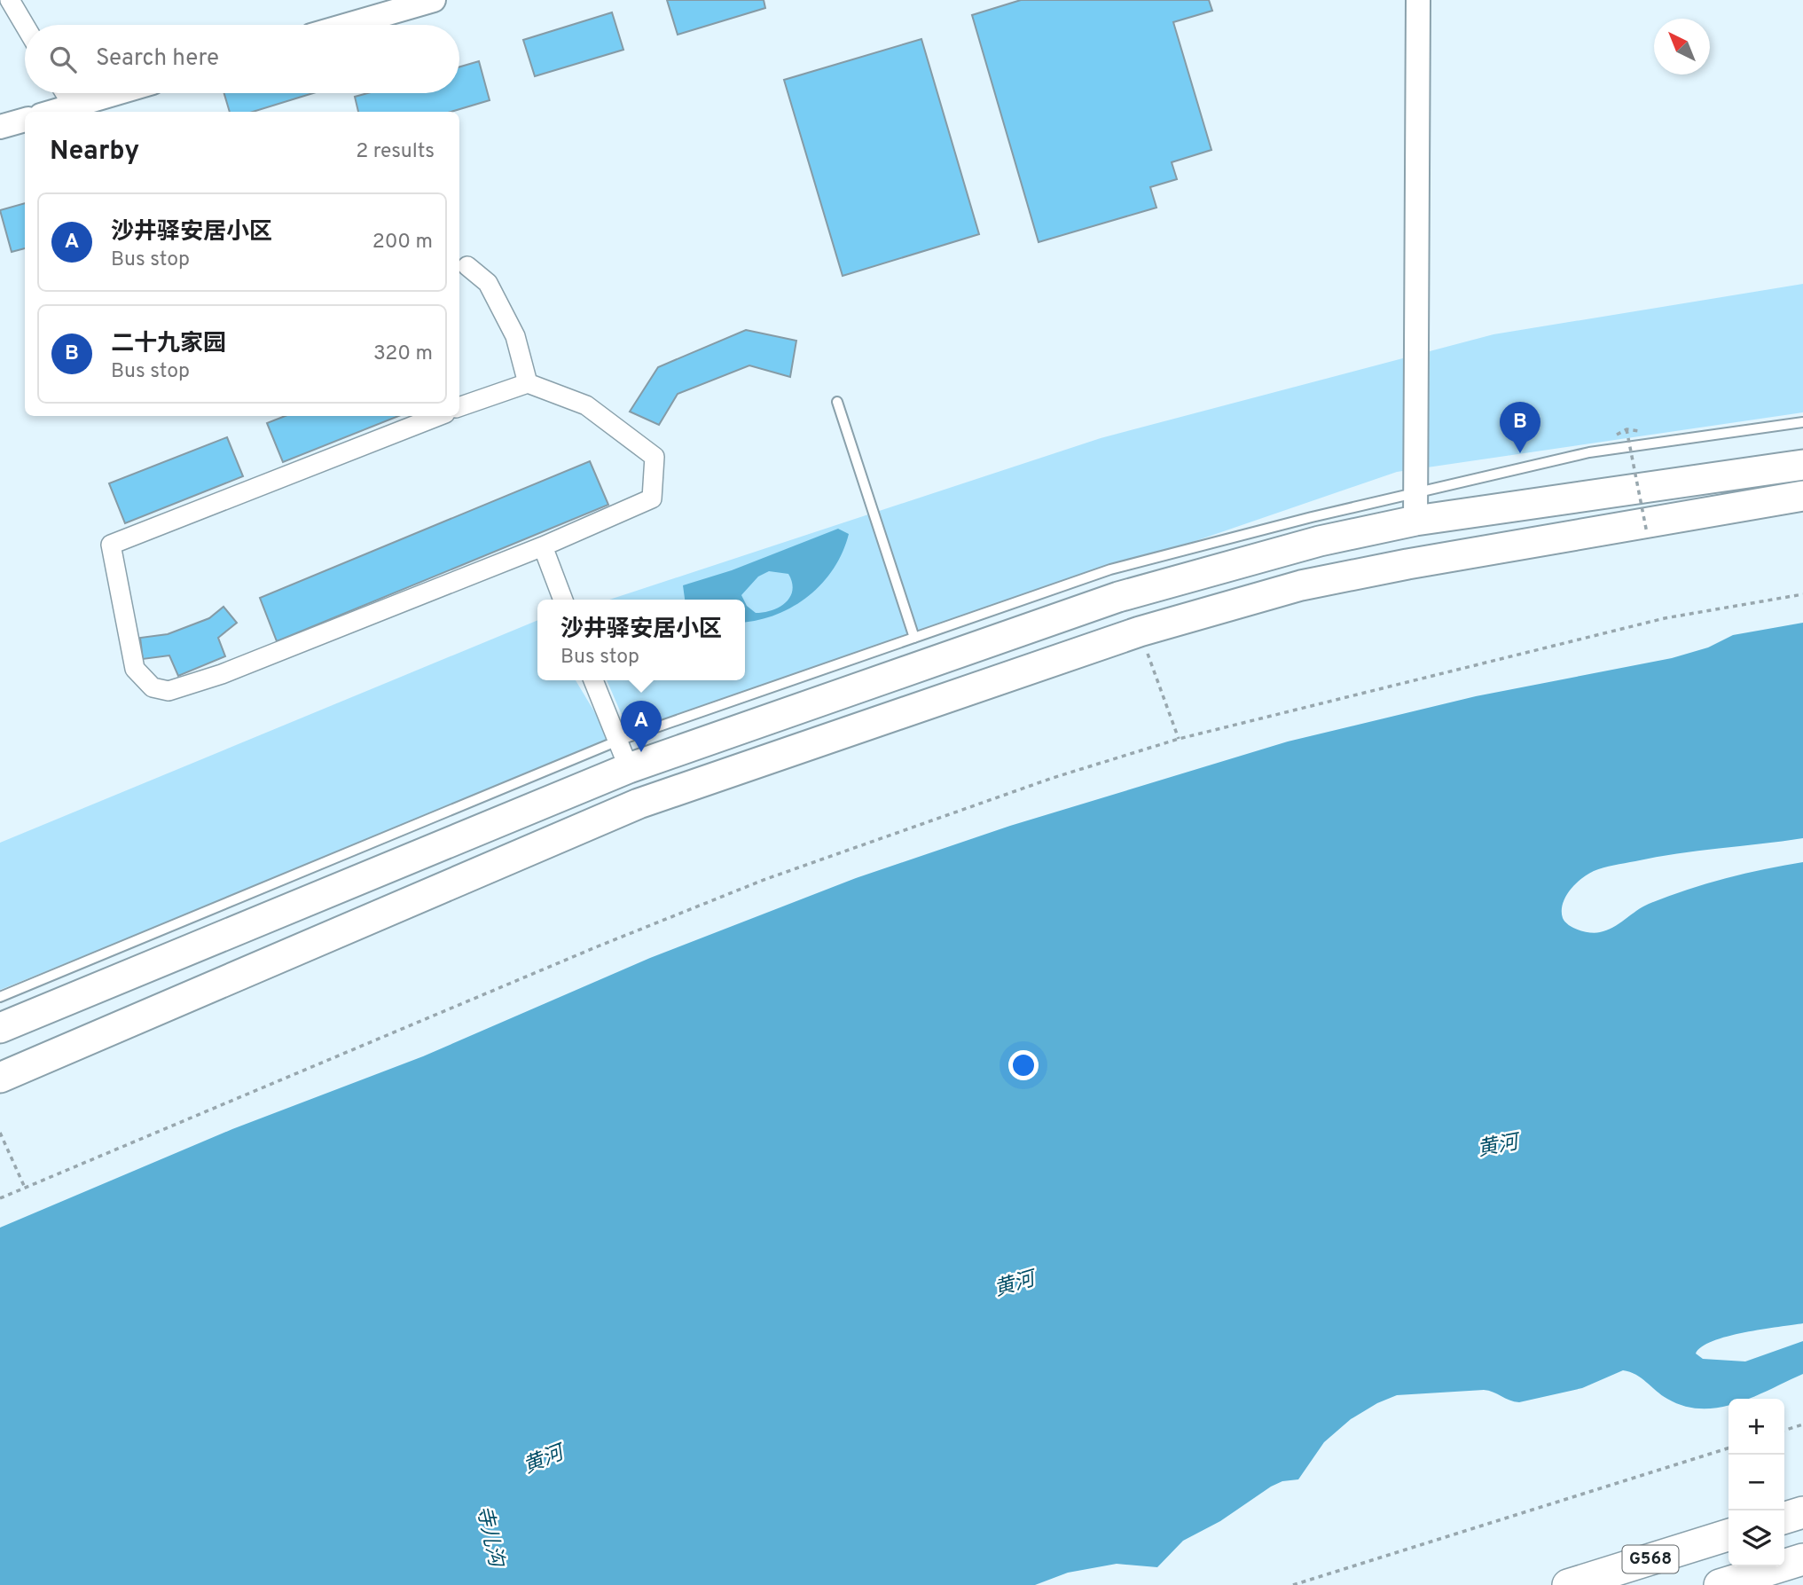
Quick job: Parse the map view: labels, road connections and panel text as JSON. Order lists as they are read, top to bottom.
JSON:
{
  "streets": {
    "highway": ["G568"]
  },
  "water": ["黄河", "寺儿沟"],
  "north": "top left",
  "page": {
    "search": "Search here",
    "heading": ["Nearby", "2 results"],
    "list": [
      {
        "mark": "A",
        "name": "沙井驿安居小区",
        "note": "Bus stop",
        "value": "200 m"
      },
      {
        "mark": "B",
        "name": "二十九家园",
        "note": "Bus stop",
        "value": "320 m"
      }
    ],
    "pins": ["B", "A"],
    "popup": ["沙井驿安居小区", "Bus stop"],
    "map_buttons": ["+", "−"]
  }
}
